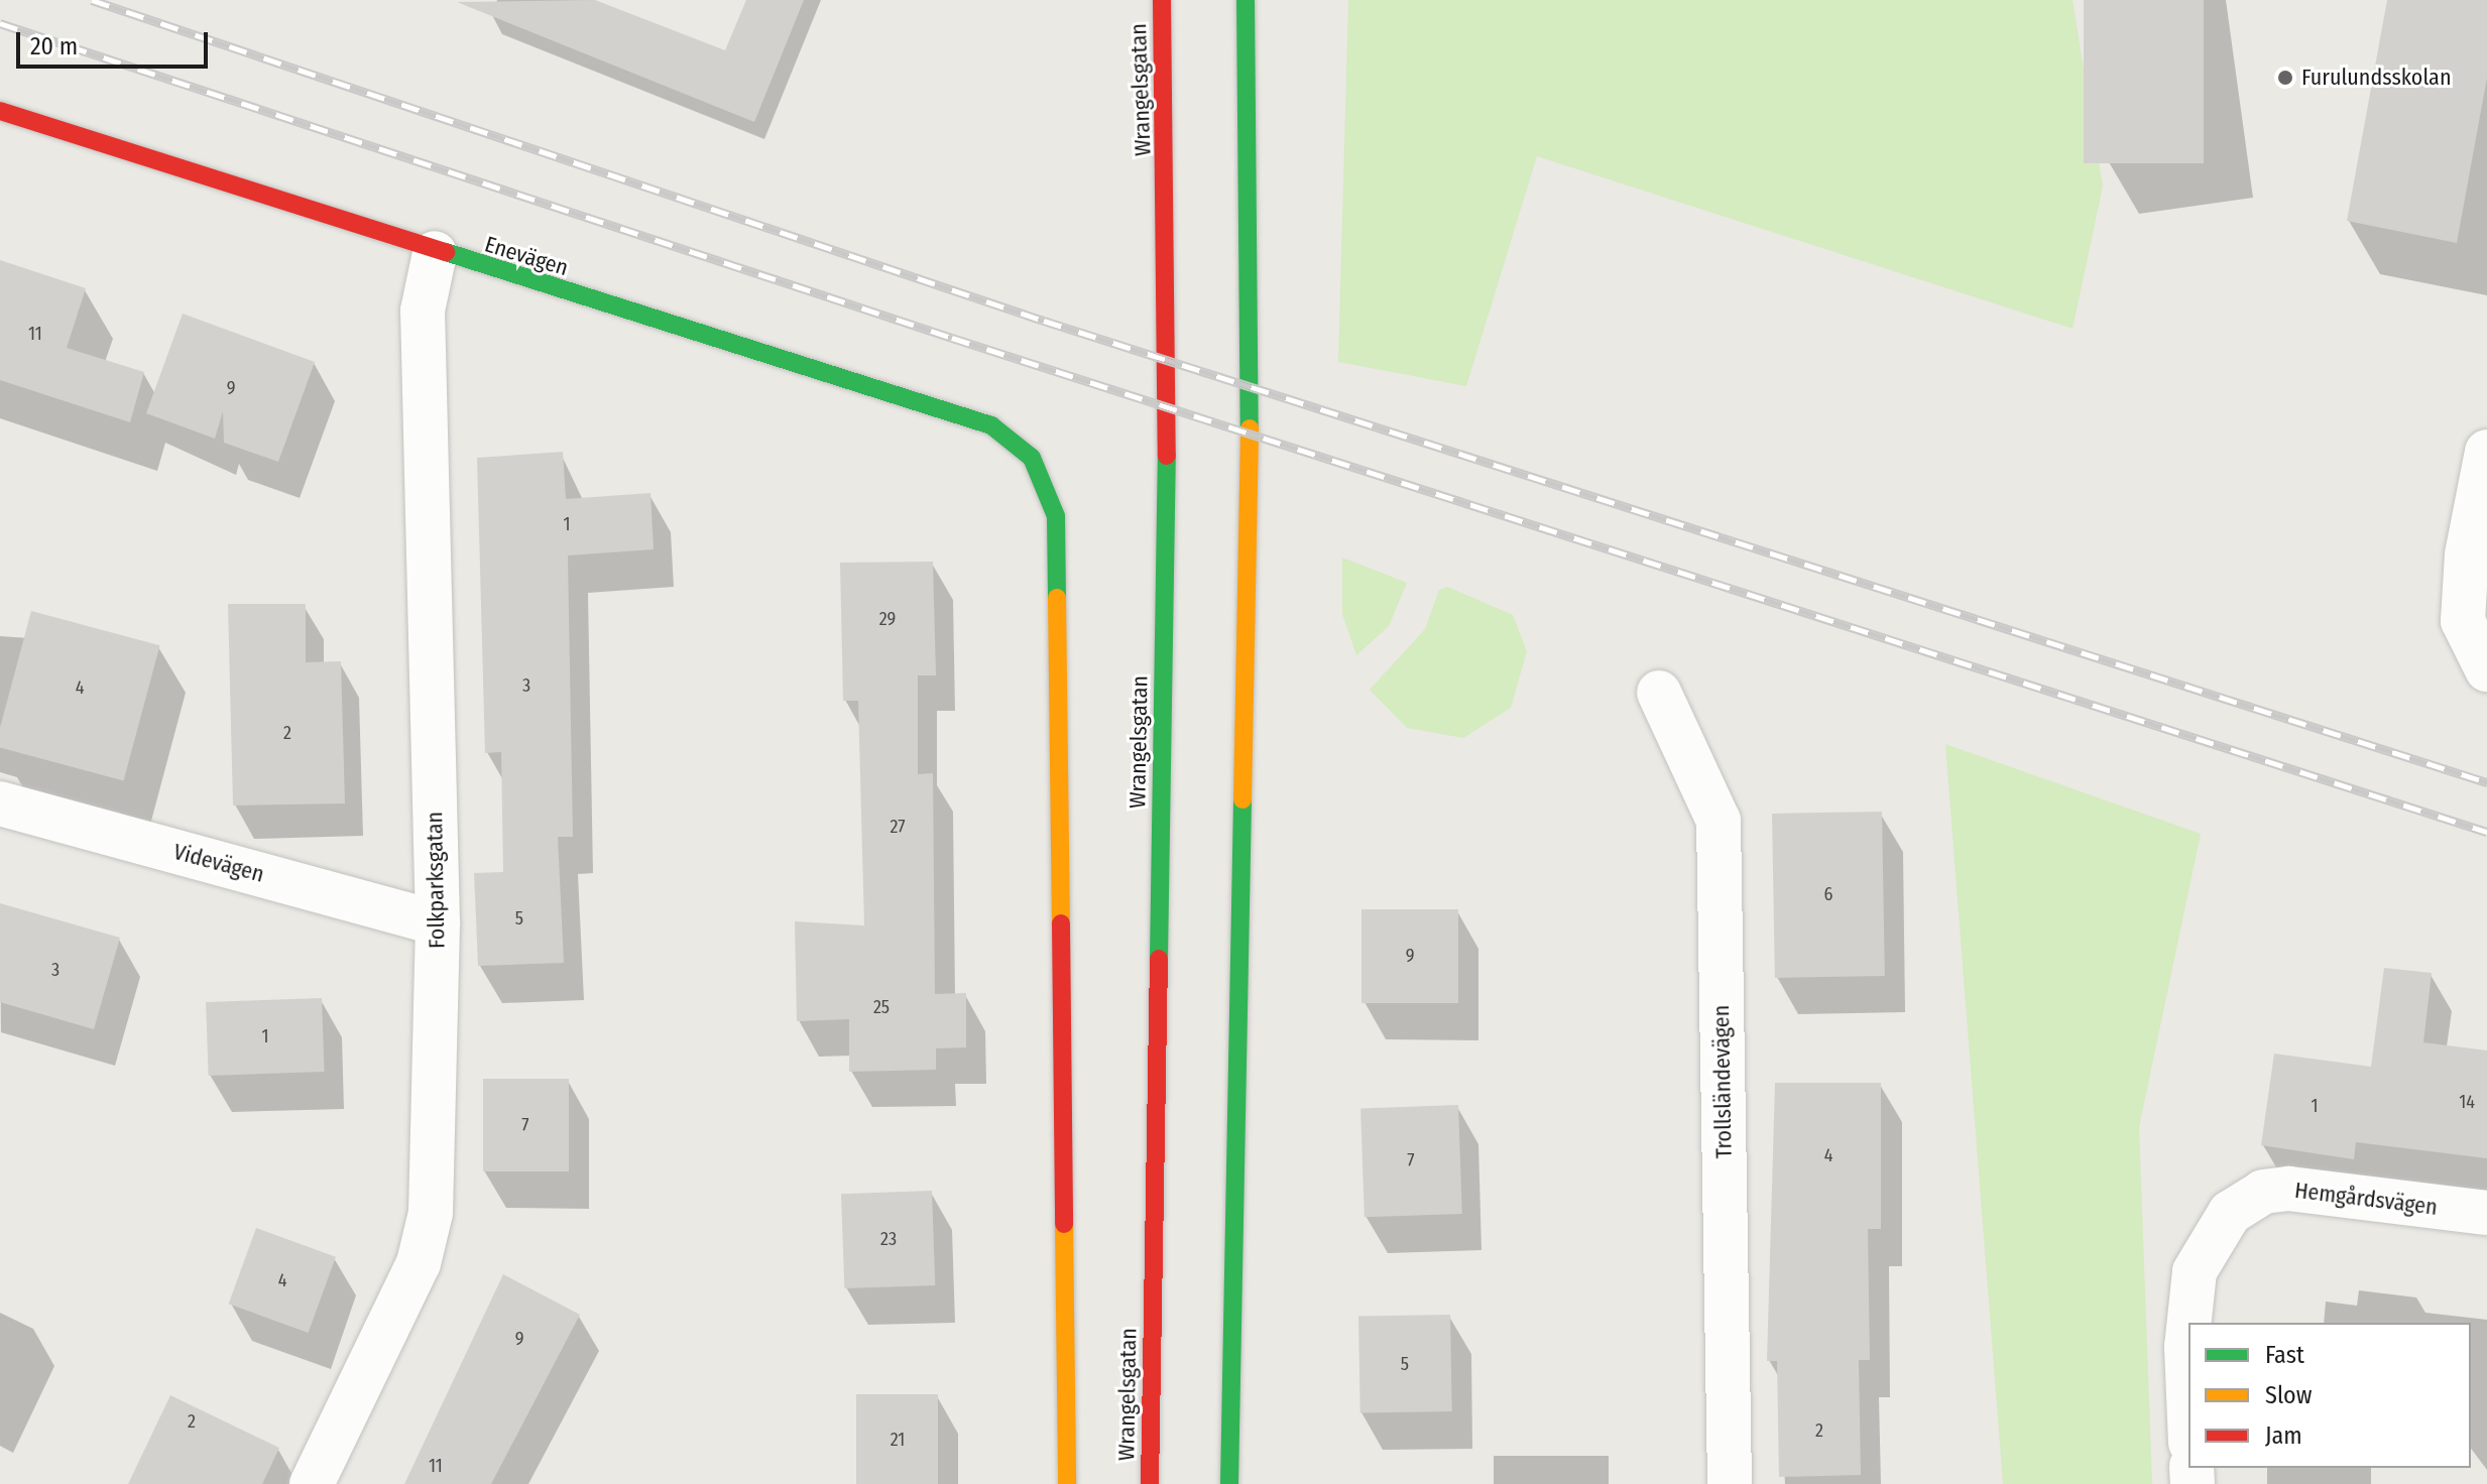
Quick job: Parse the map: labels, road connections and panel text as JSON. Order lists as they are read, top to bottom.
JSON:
{
  "streets": {
    "main road": ["Wrangelsgatan", "Enevägen"],
    "street": [
      "Videvägen",
      "Folkparksgatan",
      "Trollsländevägen",
      "Hemgårdsvägen"
    ]
  },
  "crossings": [
    ["Enevägen", "Folkparksgatan"],
    ["Videvägen", "Folkparksgatan"]
  ],
  "places": ["Furulundsskolan"],
  "house_numbers": [
    "11",
    "9",
    "1",
    "29",
    "3",
    "4",
    "2",
    "27",
    "6",
    "5",
    "9",
    "3",
    "25",
    "1",
    "14",
    "1",
    "7",
    "4",
    "7",
    "23",
    "4",
    "9",
    "5",
    "2",
    "2",
    "21",
    "11"
  ],
  "legend": ["Fast", "Slow", "Jam"],
  "scale_bar": "20 m"
}
